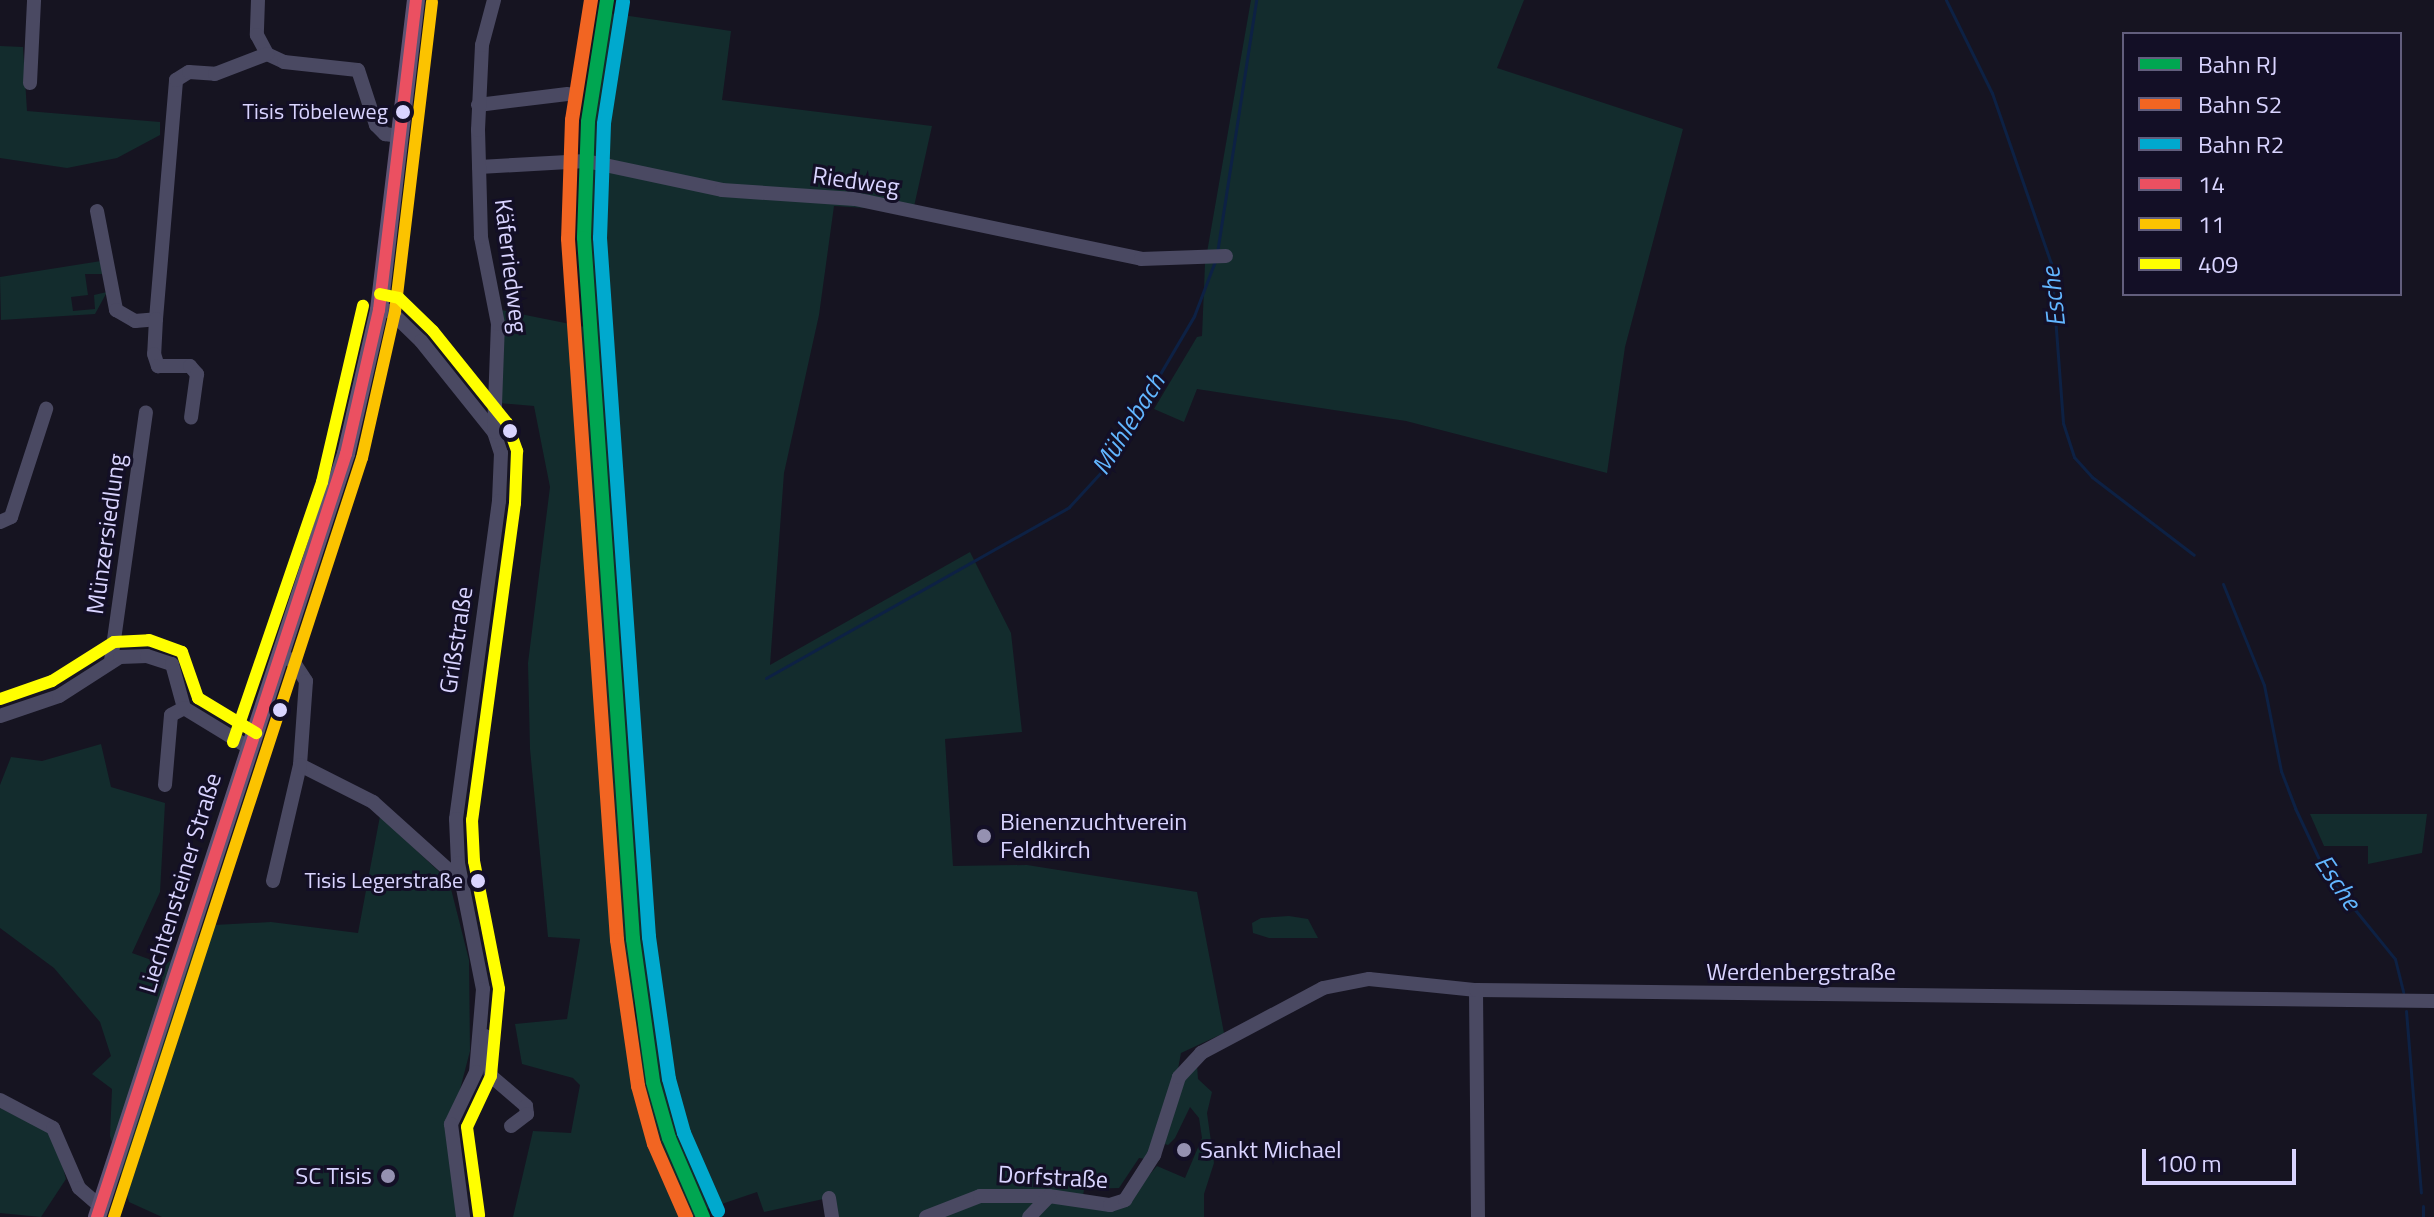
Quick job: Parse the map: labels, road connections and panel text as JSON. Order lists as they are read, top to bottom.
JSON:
{
  "streets": {
    "main road": ["Liechtensteiner Straße"],
    "street": [
      "Riedweg",
      "Käferriedweg",
      "Münzersiedlung",
      "Grißstraße",
      "Werdenbergstraße",
      "Dorfstraße"
    ]
  },
  "crossings": [
    ["Riedweg", "Käferriedweg"],
    ["Käferriedweg", "Grißstraße"],
    ["Grißstraße", "Liechtensteiner Straße"],
    ["Werdenbergstraße", "Dorfstraße"]
  ],
  "water": ["Esche", "Mühlebach"],
  "places": [
    "Tisis Töbeleweg",
    "Bienenzuchtverein Feldkirch",
    "Tisis Legerstraße",
    "Sankt Michael",
    "SC Tisis"
  ],
  "lines": [
    "rail line RJ",
    "rail line S2",
    "transit line 14",
    "rail line R2",
    "transit line 11",
    "transit line 409"
  ],
  "legend": [
    "Bahn RJ",
    "Bahn S2",
    "Bahn R2",
    "14",
    "11",
    "409"
  ],
  "scale_bar": "100 m"
}
